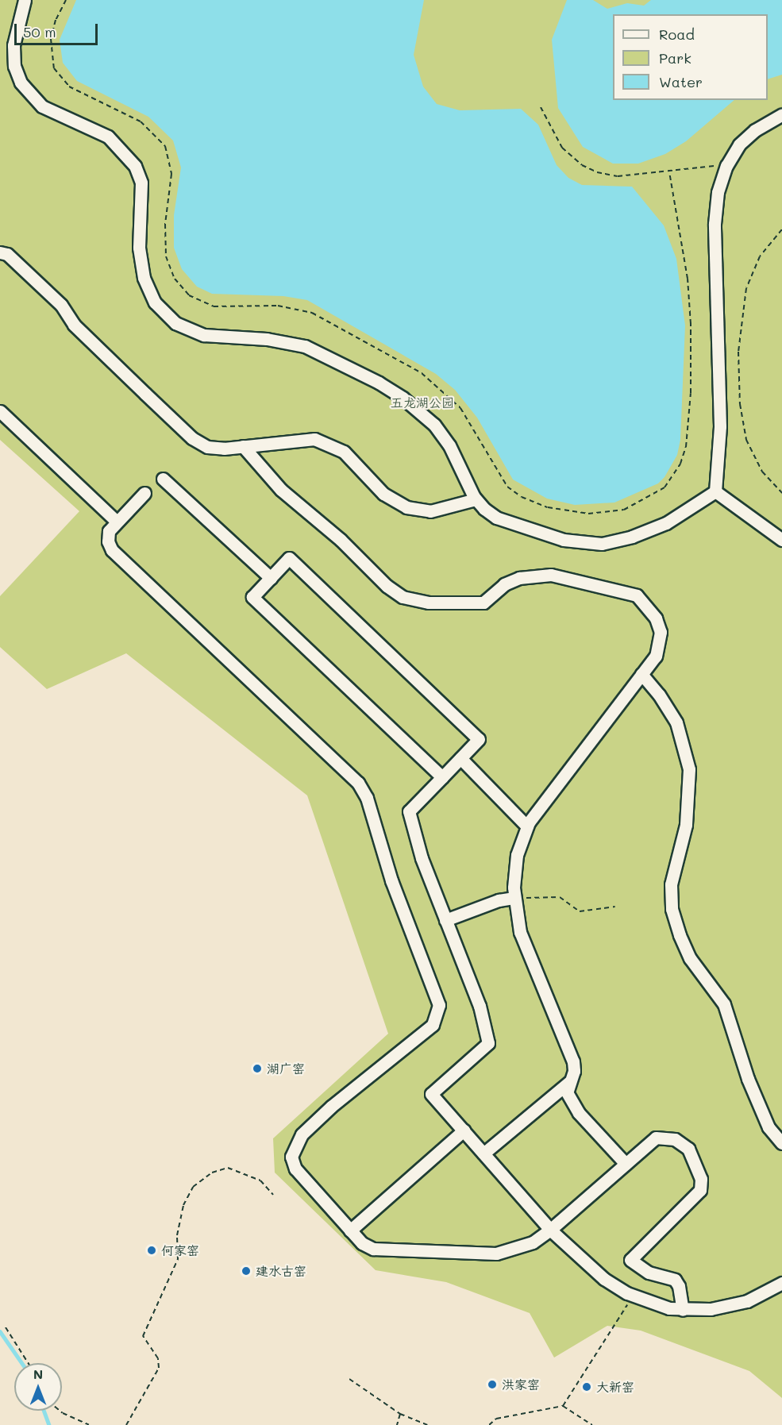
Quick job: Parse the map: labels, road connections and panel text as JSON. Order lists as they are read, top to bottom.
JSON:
{
  "parks": ["五龙湖公园"],
  "places": [
    "湖广窑",
    "何家窑",
    "建水古窑",
    "洪家窑",
    "大新窑"
  ],
  "legend": ["Road", "Park", "Water"],
  "scale_bar": "50 m",
  "north": "top"
}
